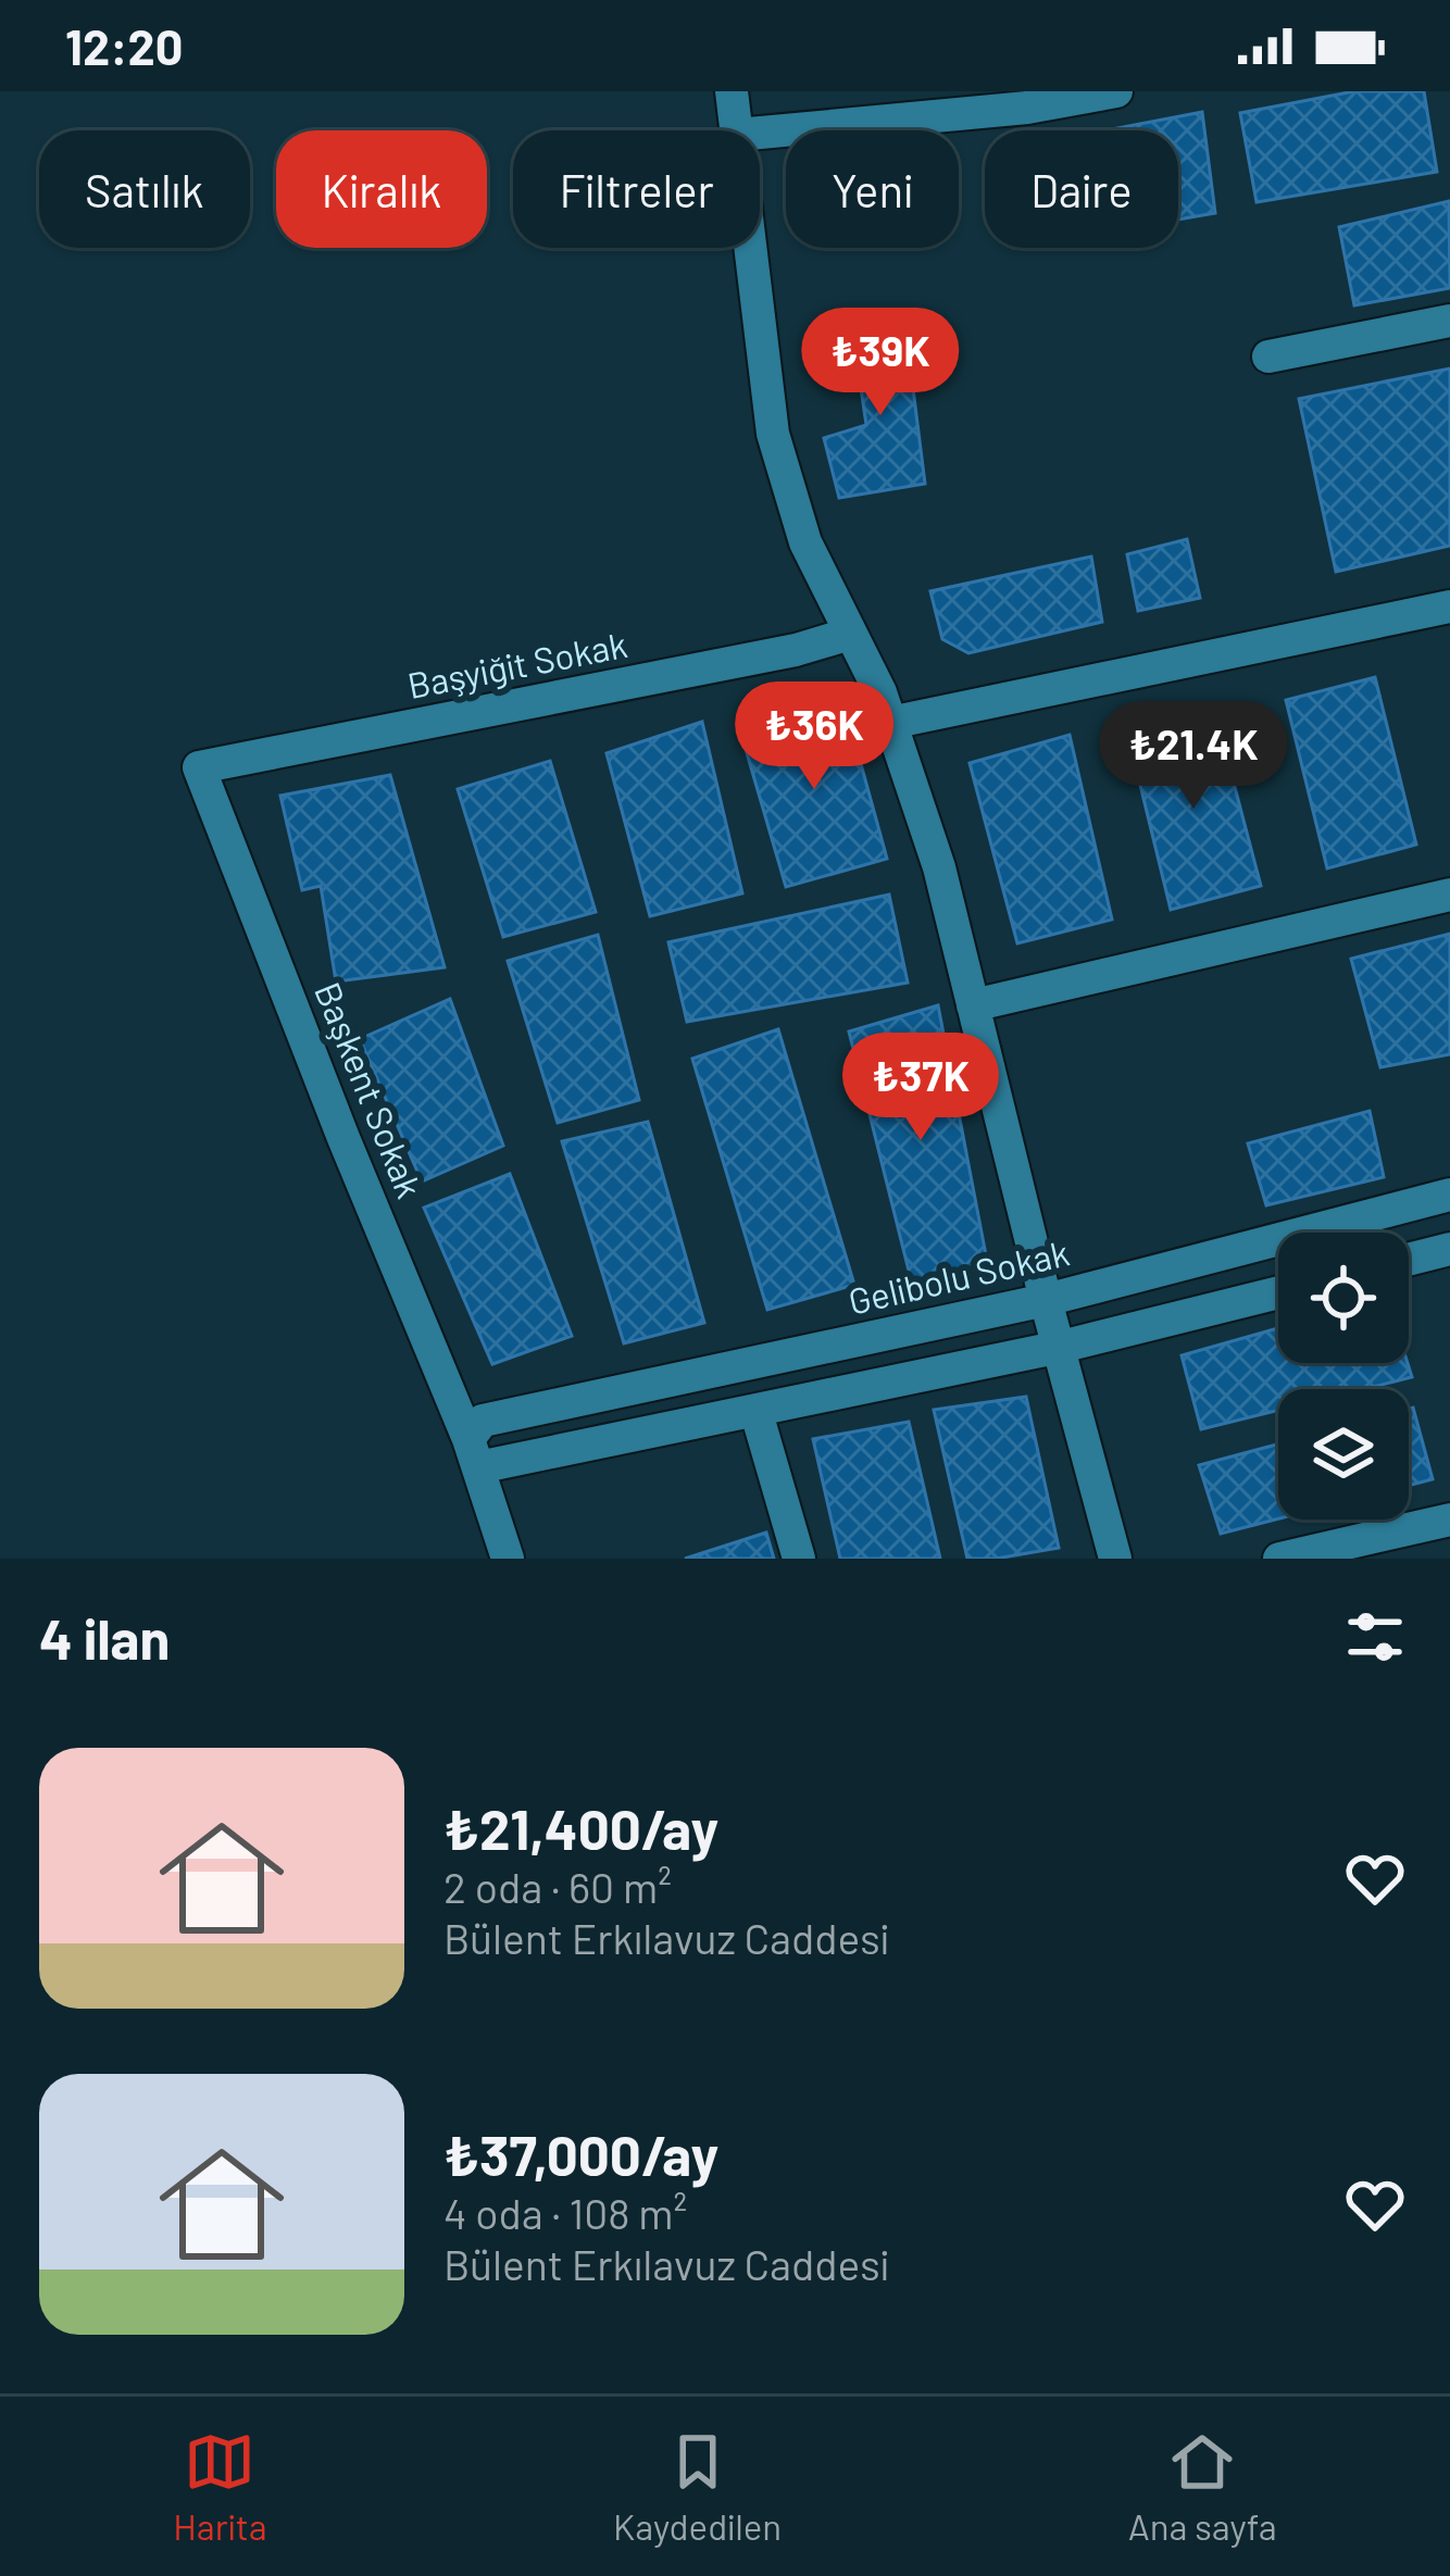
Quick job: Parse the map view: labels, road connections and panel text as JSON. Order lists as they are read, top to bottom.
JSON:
{
  "streets": {
    "street": ["Başyiğit Sokak", "Başkent Sokak", "Gelibolu Sokak"]
  },
  "crossings": [
    ["Başyiğit Sokak", "Başkent Sokak"],
    ["Başkent Sokak", "Gelibolu Sokak"]
  ],
  "page": {
    "status": "12:20",
    "chip": [
      "Satılık",
      "Kiralık",
      "Filtreler",
      "Yeni",
      "Daire"
    ],
    "price": [
      "₺39K",
      "₺36K",
      "₺21.4K",
      "₺37K"
    ],
    "heading": "4 ilan",
    "list": [
      {
        "name": "₺21,400/ay",
        "note": "2 oda · 60 m² · Bülent Erkılavuz Caddesi"
      },
      {
        "name": "₺37,000/ay",
        "note": "4 oda · 108 m² · Bülent Erkılavuz Caddesi"
      }
    ],
    "tabs": ["Harita", "Kaydedilen", "Ana sayfa"]
  }
}
